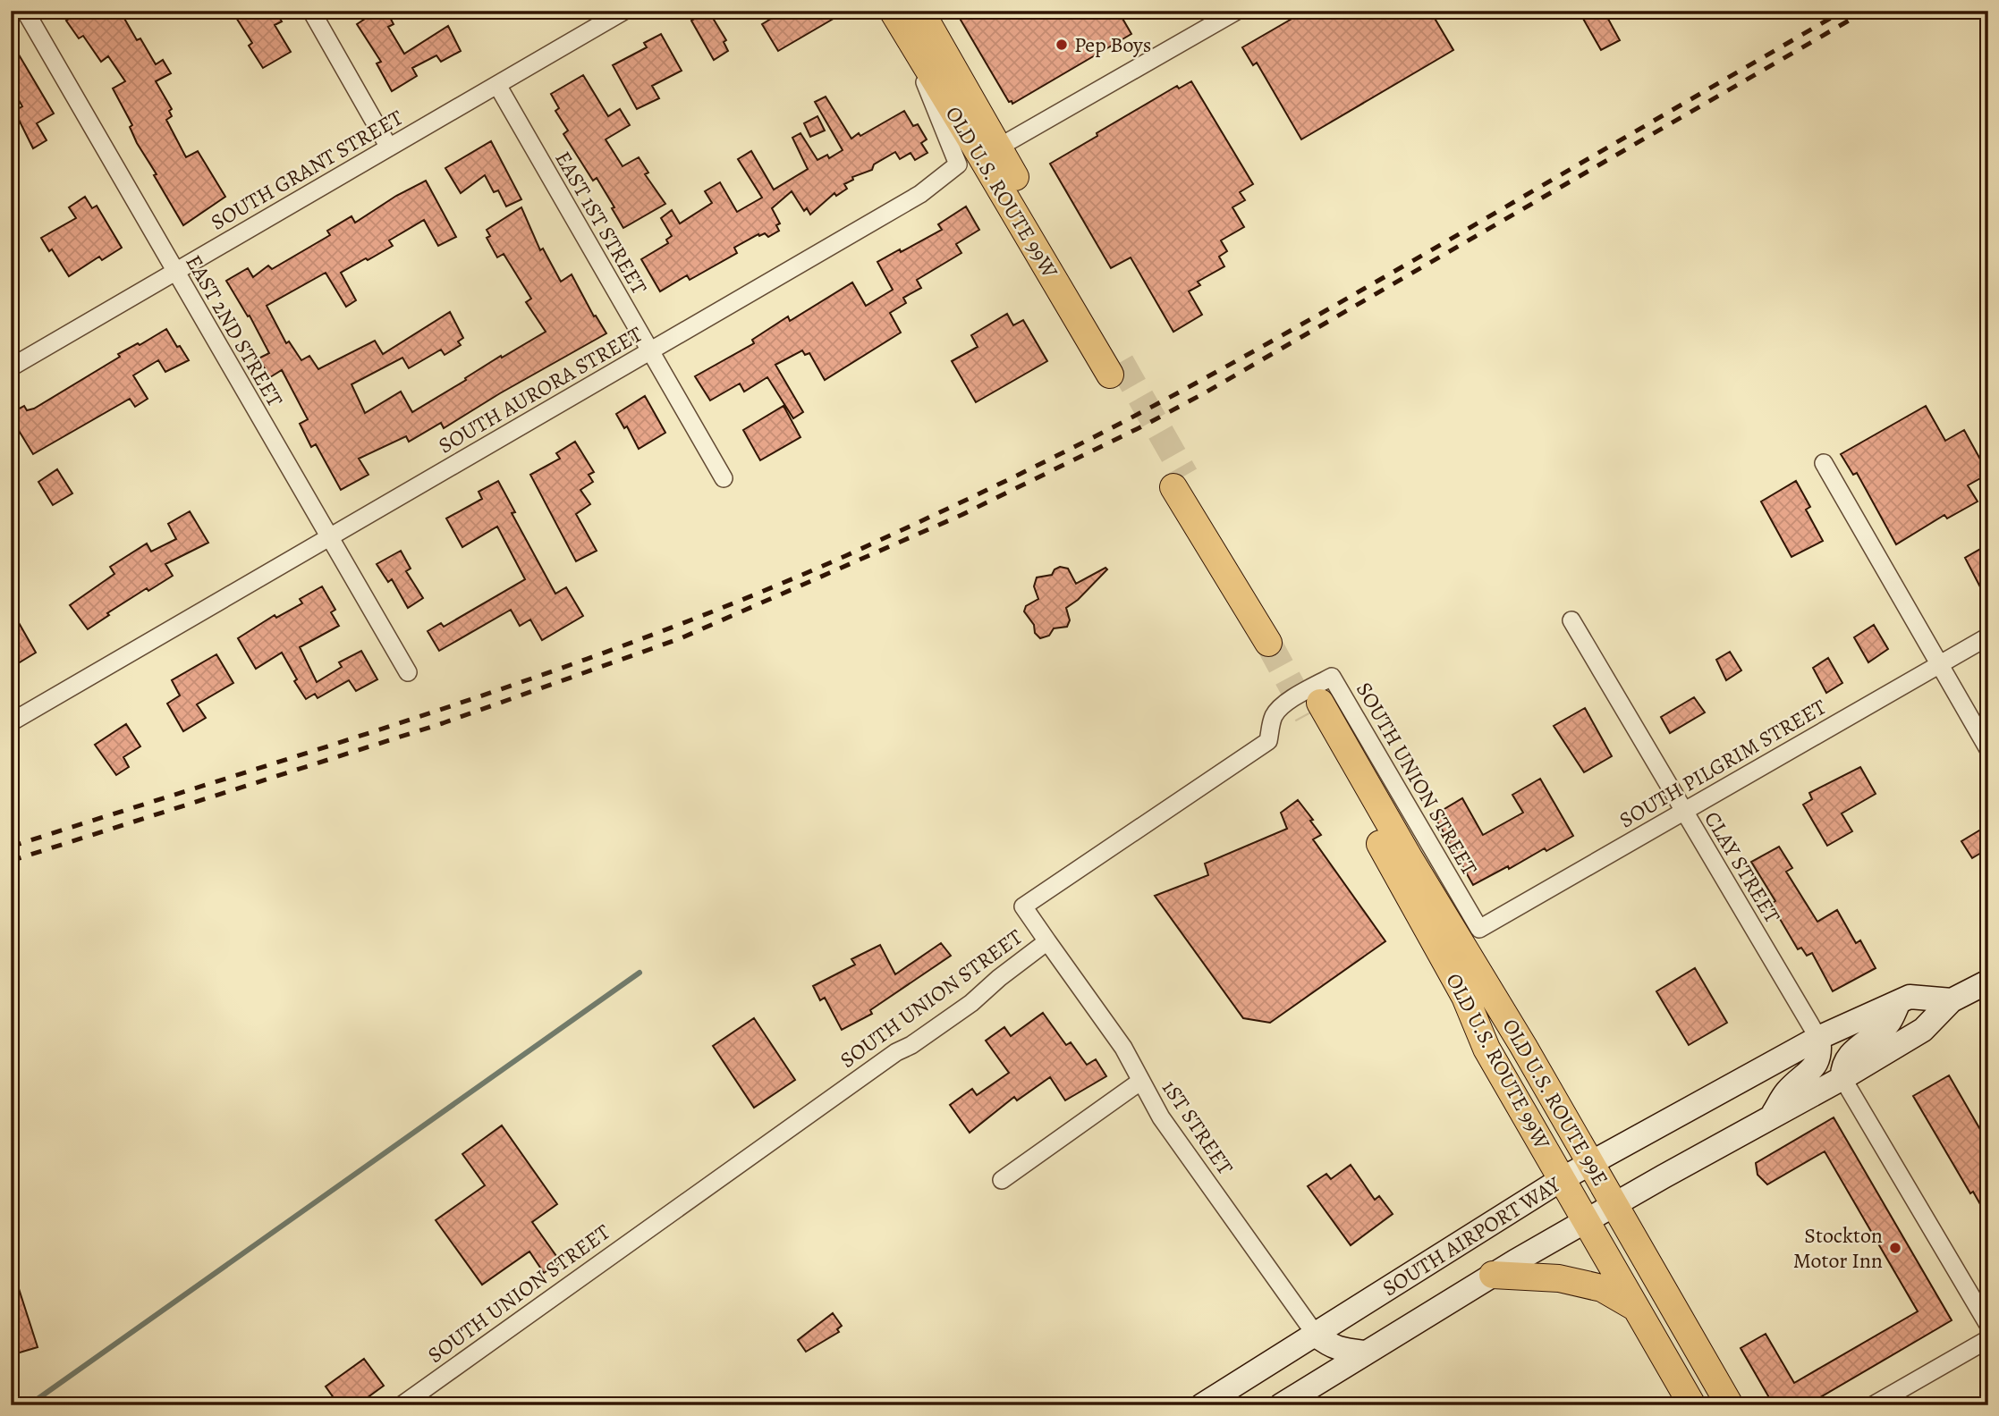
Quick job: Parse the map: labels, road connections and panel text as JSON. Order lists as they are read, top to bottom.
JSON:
{
  "streets": {
    "main road": ["OLD U.S. ROUTE 99W", "OLD U.S. ROUTE 99E", "SOUTH AIRPORT WAY"],
    "street": [
      "SOUTH GRANT STREET",
      "EAST 1ST STREET",
      "EAST 2ND STREET",
      "SOUTH AURORA STREET",
      "SOUTH PILGRIM STREET",
      "SOUTH UNION STREET",
      "CLAY STREET",
      "1ST STREET"
    ]
  },
  "crossings": [
    ["SOUTH GRANT STREET", "EAST 1ST STREET"],
    ["SOUTH GRANT STREET", "EAST 2ND STREET"],
    ["OLD U.S. ROUTE 99W", "SOUTH AURORA STREET"],
    ["OLD U.S. ROUTE 99W", "OLD U.S. ROUTE 99E"],
    ["OLD U.S. ROUTE 99W", "SOUTH AIRPORT WAY"],
    ["EAST 1ST STREET", "SOUTH AURORA STREET"],
    ["EAST 2ND STREET", "SOUTH AURORA STREET"],
    ["SOUTH PILGRIM STREET", "SOUTH UNION STREET"],
    ["SOUTH PILGRIM STREET", "CLAY STREET"],
    ["SOUTH UNION STREET", "1ST STREET"],
    ["CLAY STREET", "SOUTH AIRPORT WAY"],
    ["OLD U.S. ROUTE 99E", "SOUTH AIRPORT WAY"],
    ["1ST STREET", "SOUTH AIRPORT WAY"]
  ],
  "places": ["Pep Boys", "Stockton Motor Inn"]
}
